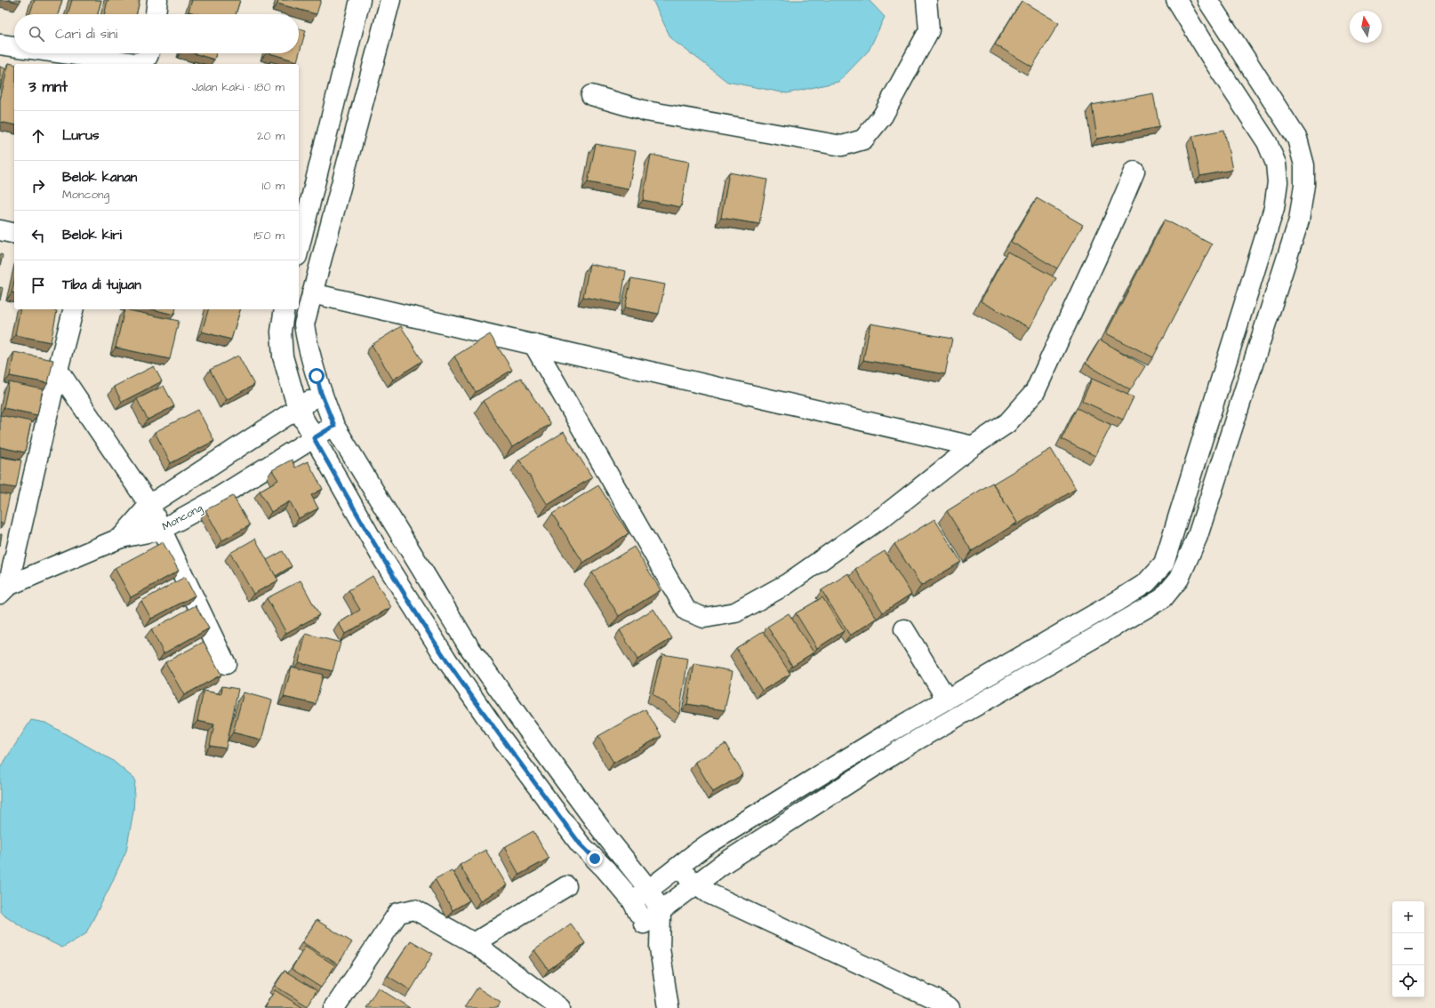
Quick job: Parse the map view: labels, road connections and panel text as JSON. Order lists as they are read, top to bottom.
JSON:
{
  "streets": {
    "street": ["Moncong"]
  },
  "north": "top",
  "page": {
    "search": "Cari di sini",
    "heading": ["3 mnt", "Jalan kaki · 180 m"],
    "list": [
      ["Lurus", "20 m"],
      ["Belok kanan", "Moncong", "10 m"],
      ["Belok kiri", "150 m"],
      "Tiba di tujuan"
    ],
    "map_buttons": ["+", "−"]
  }
}
